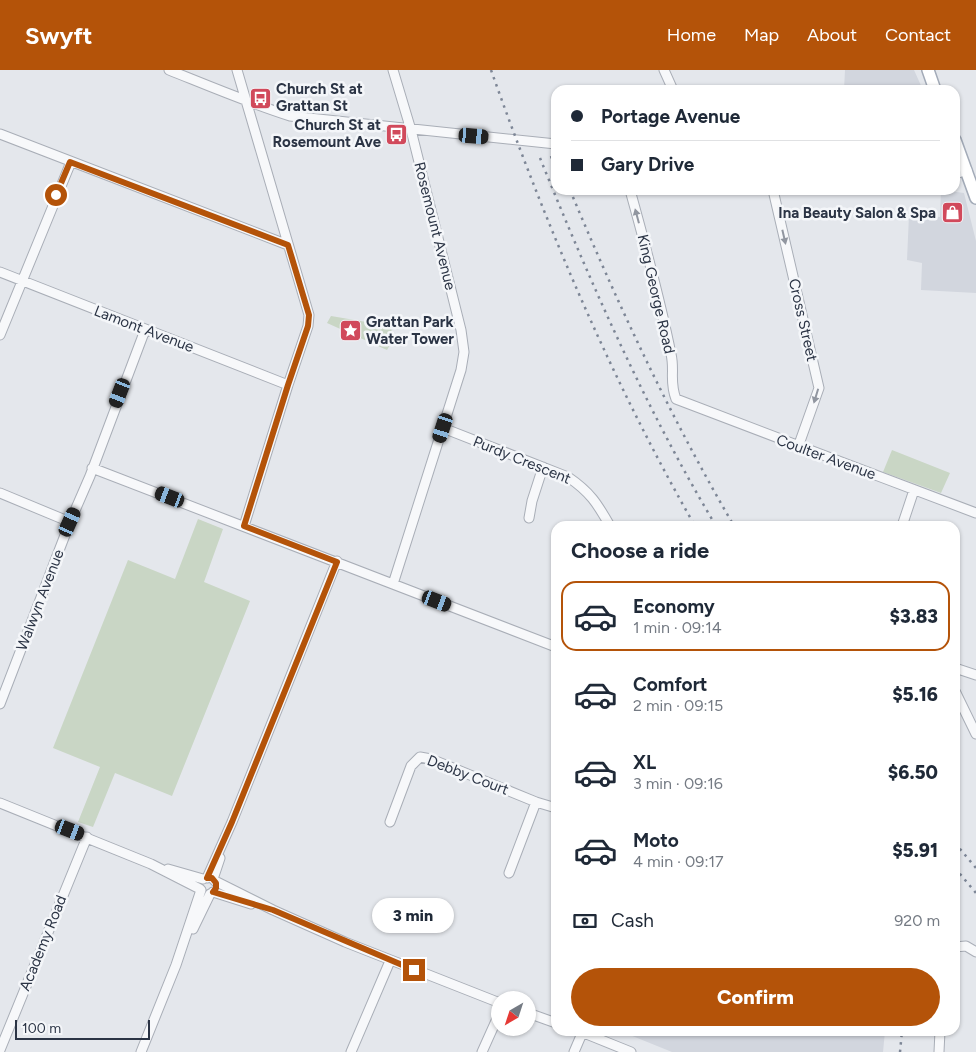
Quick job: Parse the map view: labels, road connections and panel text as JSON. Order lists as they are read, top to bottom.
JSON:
{
  "streets": {
    "street": [
      "Rosemount Avenue",
      "King George Road",
      "Cross Street",
      "Lamont Avenue",
      "Coulter Avenue",
      "Purdy Crescent",
      "Walwyn Avenue",
      "Debby Court",
      "Academy Road"
    ]
  },
  "crossings": [
    ["Rosemount Avenue", "Purdy Crescent"],
    ["King George Road", "Coulter Avenue"],
    ["Cross Street", "Coulter Avenue"],
    ["Lamont Avenue", "Walwyn Avenue"]
  ],
  "one_way": ["King George Road", "Cross Street"],
  "places": {
    "bus stop": ["Church St at Grattan St", "Church St at Rosemount Ave"],
    "shop": ["Ina Beauty Salon & Spa"],
    "place": ["Grattan Park Water Tower"]
  },
  "scale_bar": "100 m",
  "north": "bottom left",
  "page": {
    "header": "Swyft",
    "nav": [
      "Home",
      "Map",
      "About",
      "Contact"
    ],
    "banner": ["Portage Avenue", "Gary Drive"],
    "heading": "Choose a ride",
    "list": [
      {
        "name": "Economy",
        "note": "1 min · 09:14",
        "value": "$3.83"
      },
      {
        "name": "Comfort",
        "note": "2 min · 09:15",
        "value": "$5.16"
      },
      {
        "name": "XL",
        "note": "3 min · 09:16",
        "value": "$6.50"
      },
      {
        "name": "Moto",
        "note": "4 min · 09:17",
        "value": "$5.91"
      }
    ],
    "pay": ["Cash", "920 m"],
    "bubble": "3 min",
    "buttons": "Confirm",
    "scale": "100 m"
  }
}
